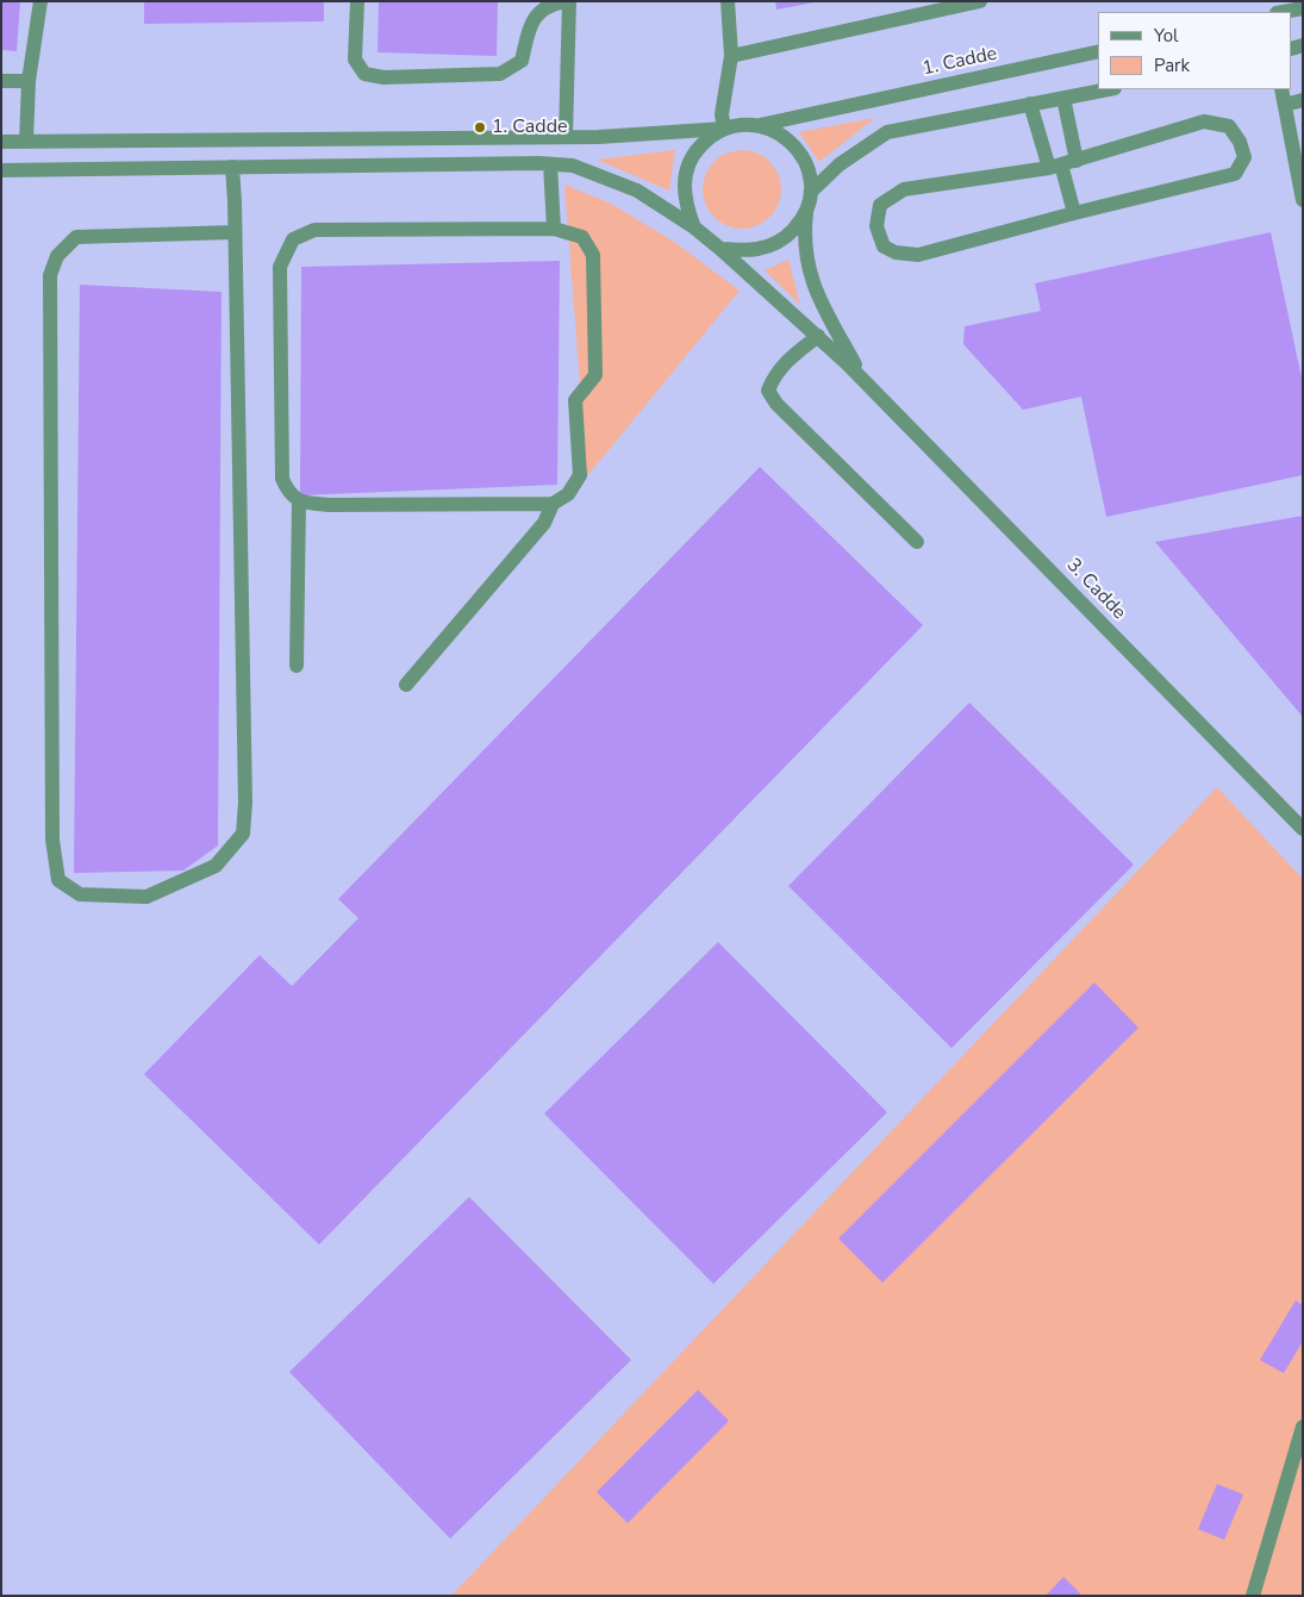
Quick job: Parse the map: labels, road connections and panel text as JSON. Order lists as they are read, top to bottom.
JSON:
{
  "streets": {
    "street": ["1. Cadde", "3. Cadde"]
  },
  "crossings": [
    ["1. Cadde", "3. Cadde"]
  ],
  "places": ["1. Cadde"],
  "legend": ["Yol", "Park"]
}
